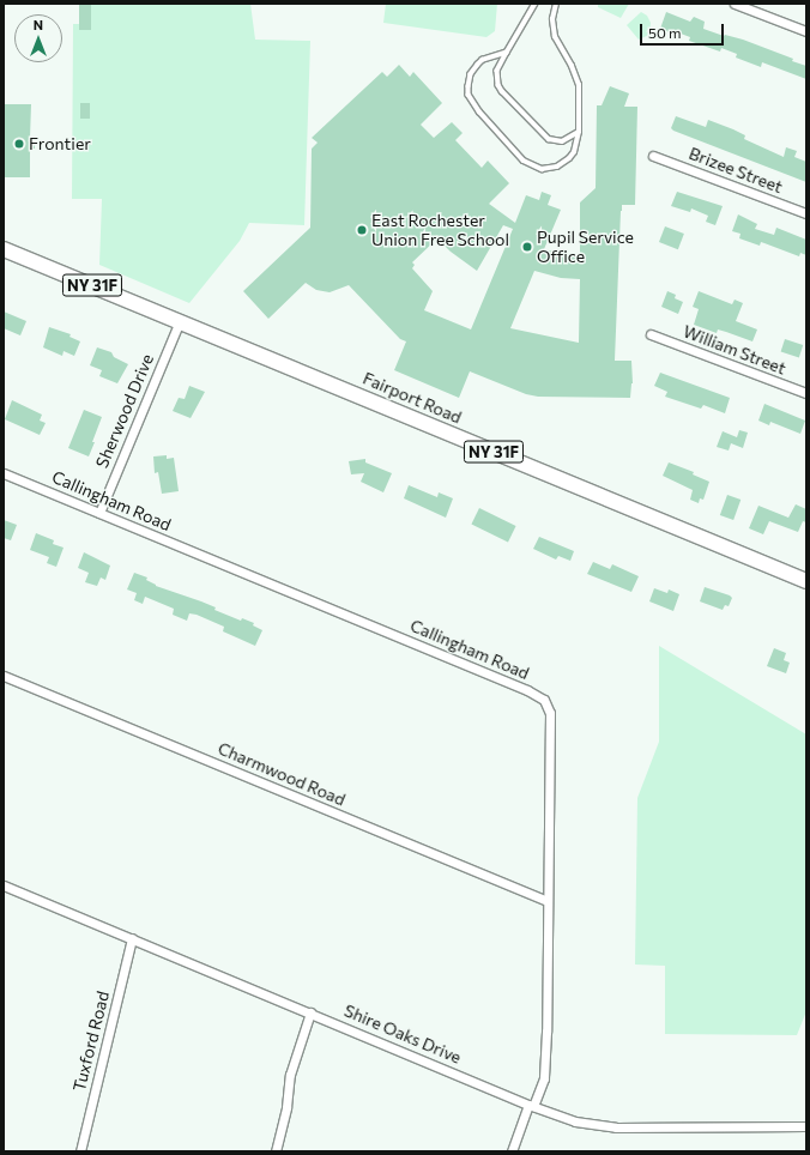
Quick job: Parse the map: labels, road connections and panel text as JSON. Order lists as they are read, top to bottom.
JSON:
{
  "streets": {
    "main road": ["NY 31F", "Fairport Road"],
    "street": [
      "Brizee Street",
      "William Street",
      "Sherwood Drive",
      "Callingham Road",
      "Charmwood Road",
      "Shire Oaks Drive",
      "Tuxford Road"
    ]
  },
  "crossings": [
    ["Fairport Road", "Sherwood Drive"],
    ["Sherwood Drive", "Callingham Road"],
    ["Callingham Road", "Charmwood Road"],
    ["Callingham Road", "Shire Oaks Drive"],
    ["Shire Oaks Drive", "Tuxford Road"]
  ],
  "places": ["Frontier", "East Rochester Union Free School", "Pupil Service Office"],
  "scale_bar": "50 m",
  "north": "top"
}
